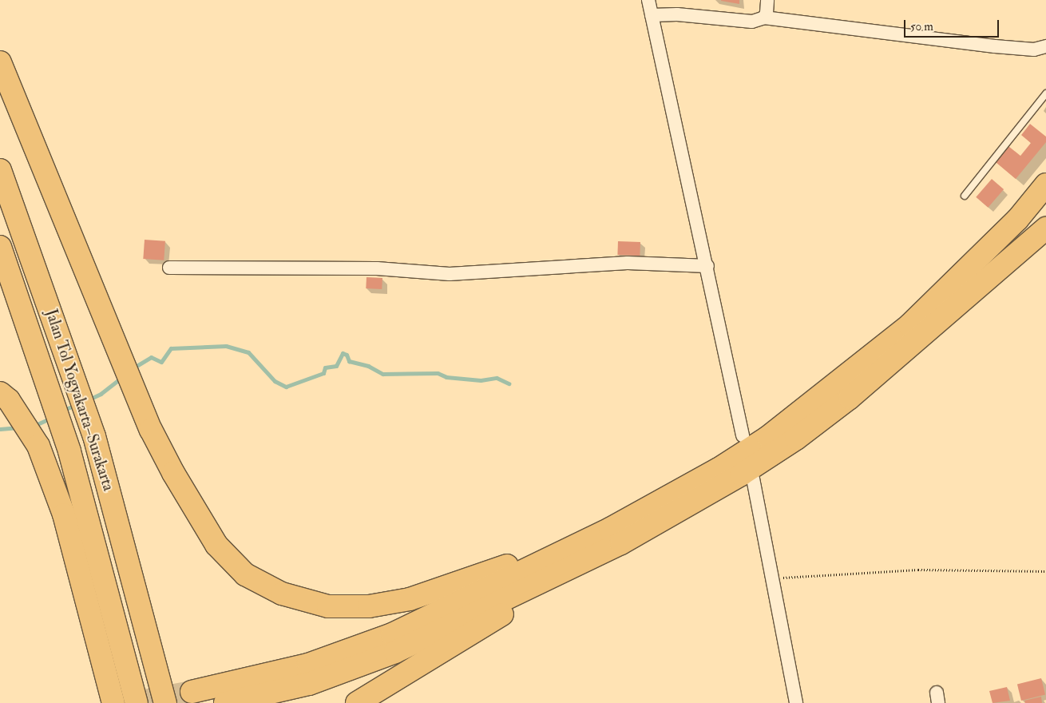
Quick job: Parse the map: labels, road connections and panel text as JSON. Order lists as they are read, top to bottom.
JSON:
{
  "streets": {
    "highway": ["Jalan Tol Yogyakarta–Surakarta"]
  },
  "scale_bar": "50 m"
}
